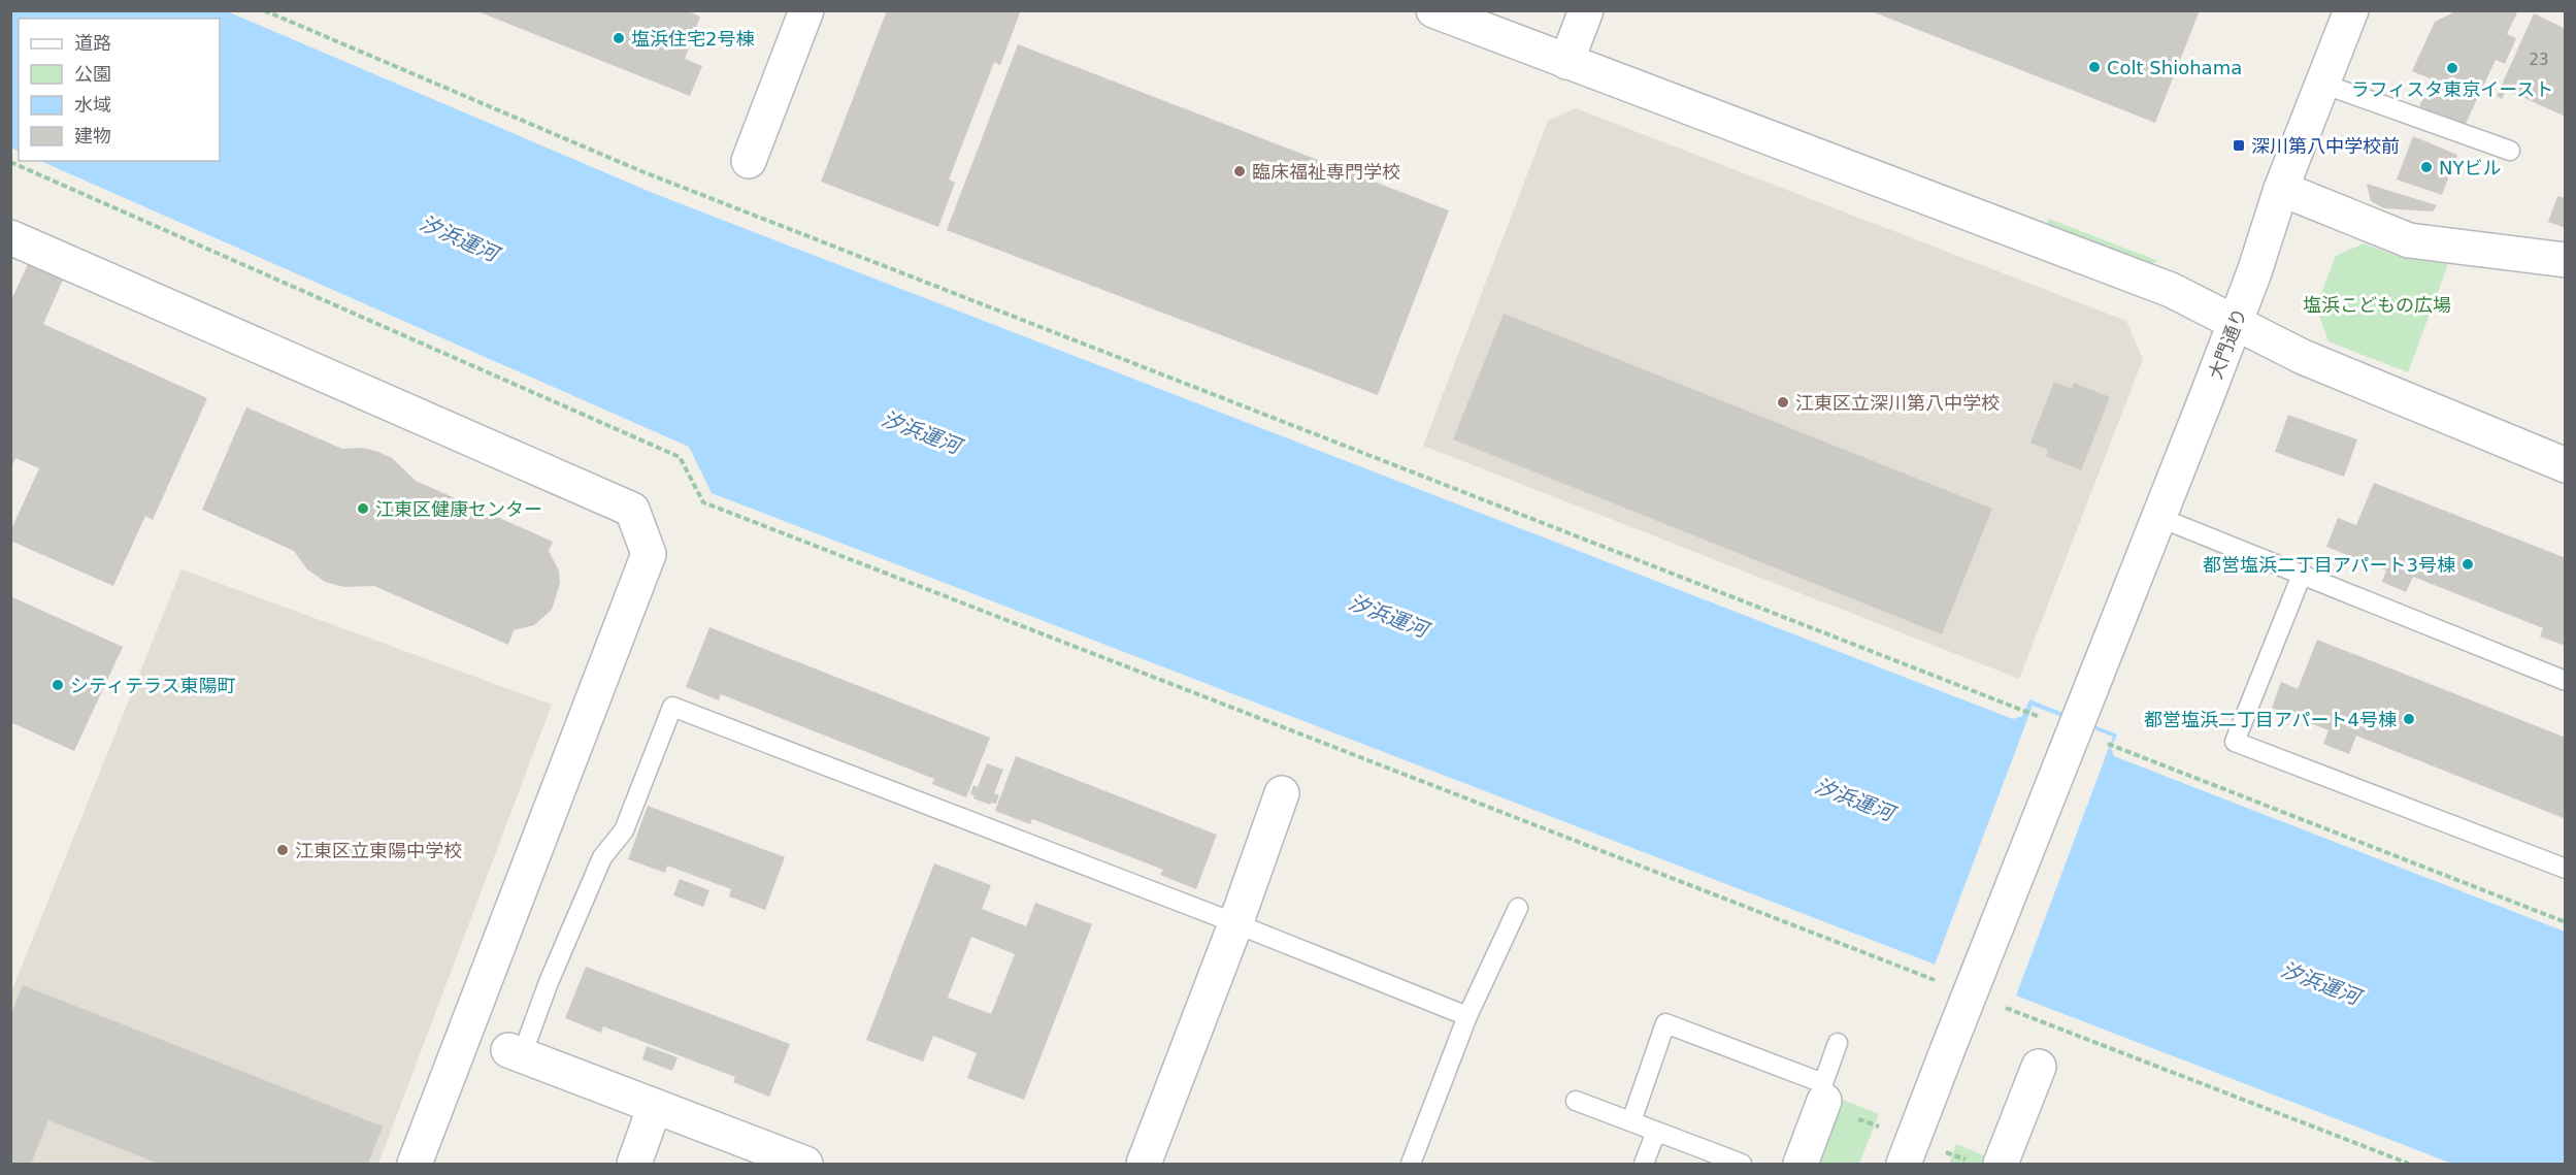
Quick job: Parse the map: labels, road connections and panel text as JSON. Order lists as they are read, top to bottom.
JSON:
{
  "streets": {
    "street": ["大門通り"]
  },
  "water": ["汐浜運河"],
  "parks": ["塩浜こどもの広場"],
  "places": {
    "other": [
      "塩浜住宅2号棟",
      "Colt Shiohama",
      "ラフィスタ東京イースト",
      "NYビル",
      "臨床福祉専門学校",
      "江東区立深川第八中学校",
      "江東区健康センター",
      "都営塩浜二丁目アパート3号棟",
      "シティテラス東陽町",
      "都営塩浜二丁目アパート4号棟",
      "江東区立東陽中学校"
    ],
    "transit": ["深川第八中学校前"]
  },
  "house_numbers": ["23"],
  "legend": [
    "道路",
    "公園",
    "水域",
    "建物"
  ]
}
